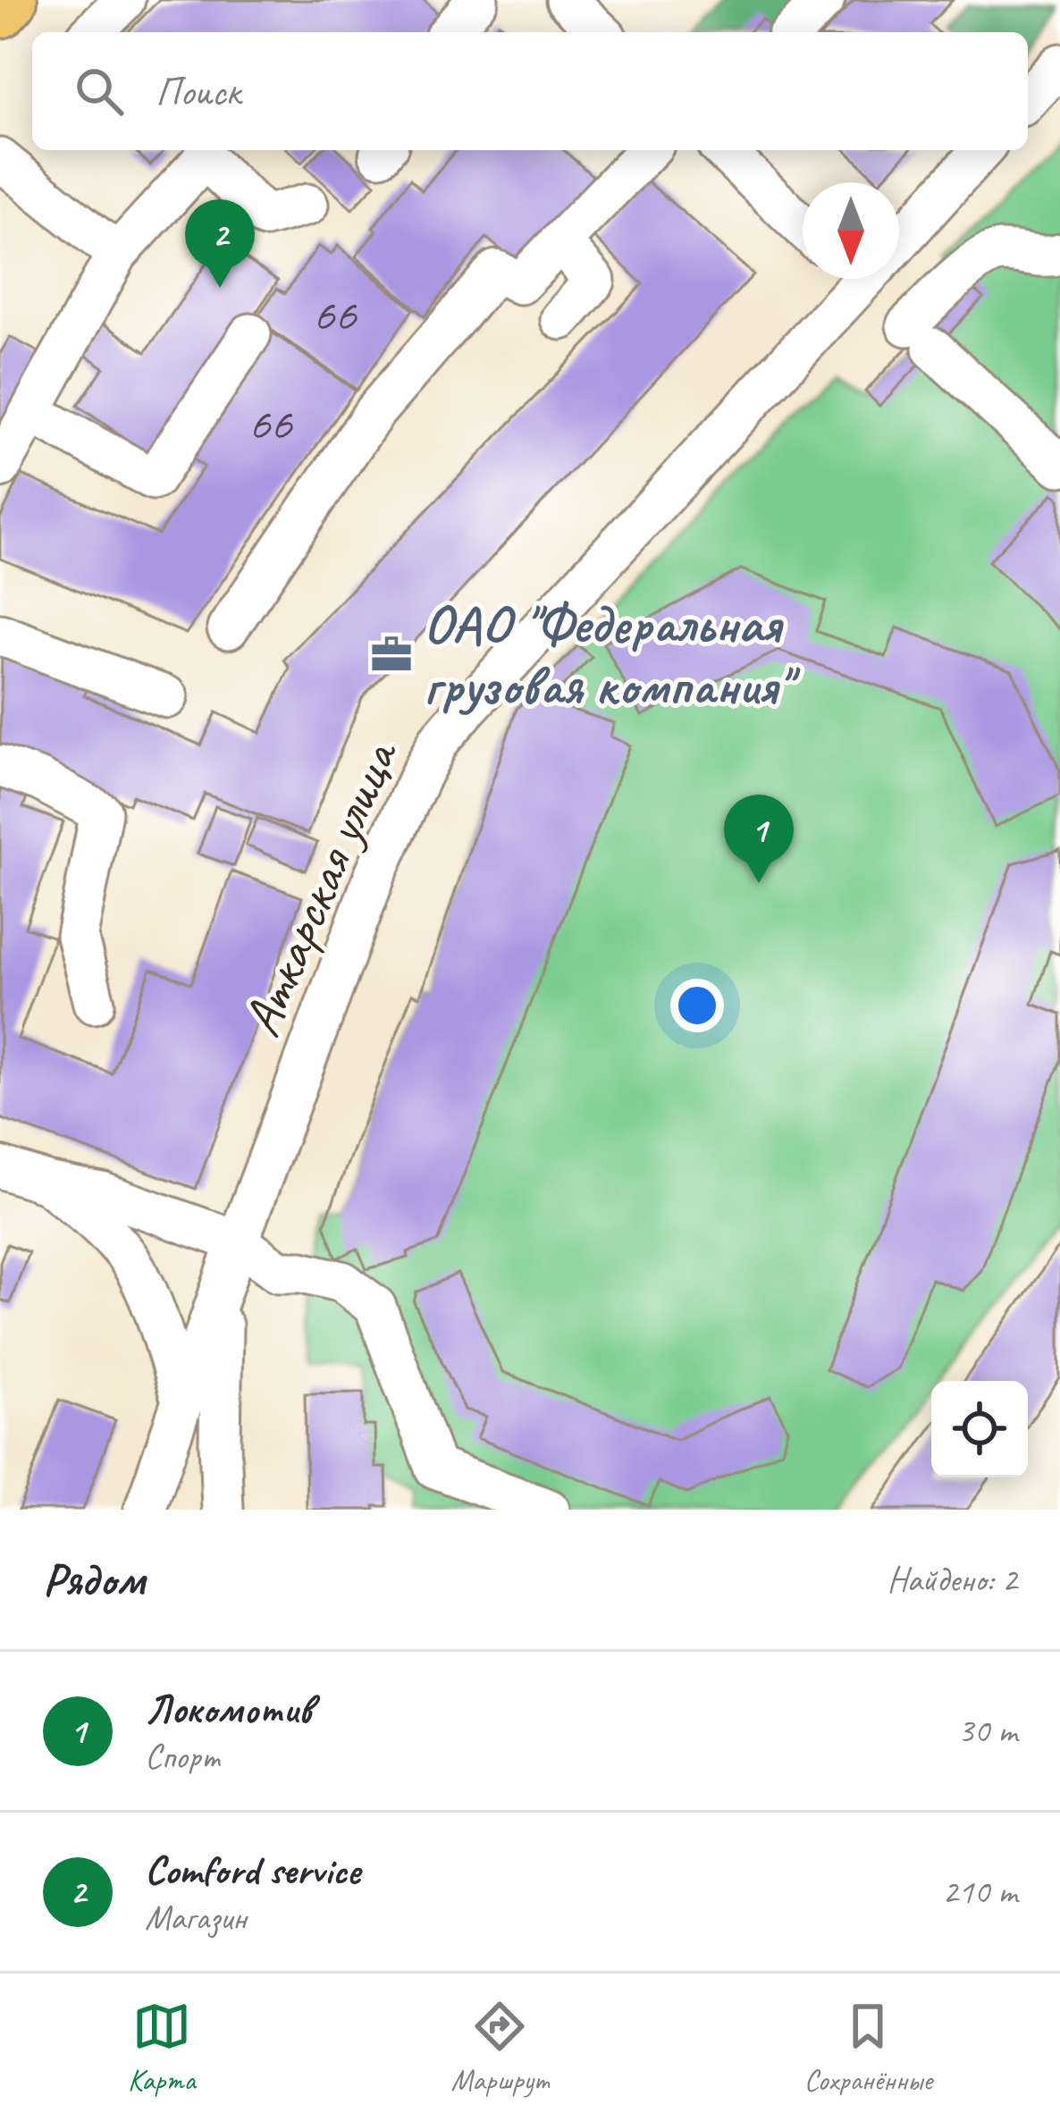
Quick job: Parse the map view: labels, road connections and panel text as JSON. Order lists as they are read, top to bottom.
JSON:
{
  "streets": {
    "street": ["Аткарская улица"]
  },
  "places": {
    "office": ["ОАО \"Федеральная грузовая компания\""]
  },
  "house_numbers": ["66", "66"],
  "north": "bottom",
  "page": {
    "search": "Поиск",
    "pins": ["2", "1"],
    "heading": ["Рядом", "Найдено: 2"],
    "list": [
      {
        "mark": "1",
        "name": "Локомотив",
        "note": "Спорт",
        "value": "30 m"
      },
      {
        "mark": "2",
        "name": "Comford service",
        "note": "Магазин",
        "value": "210 m"
      }
    ],
    "nav": ["Карта", "Маршрут", "Сохранённые"]
  }
}
